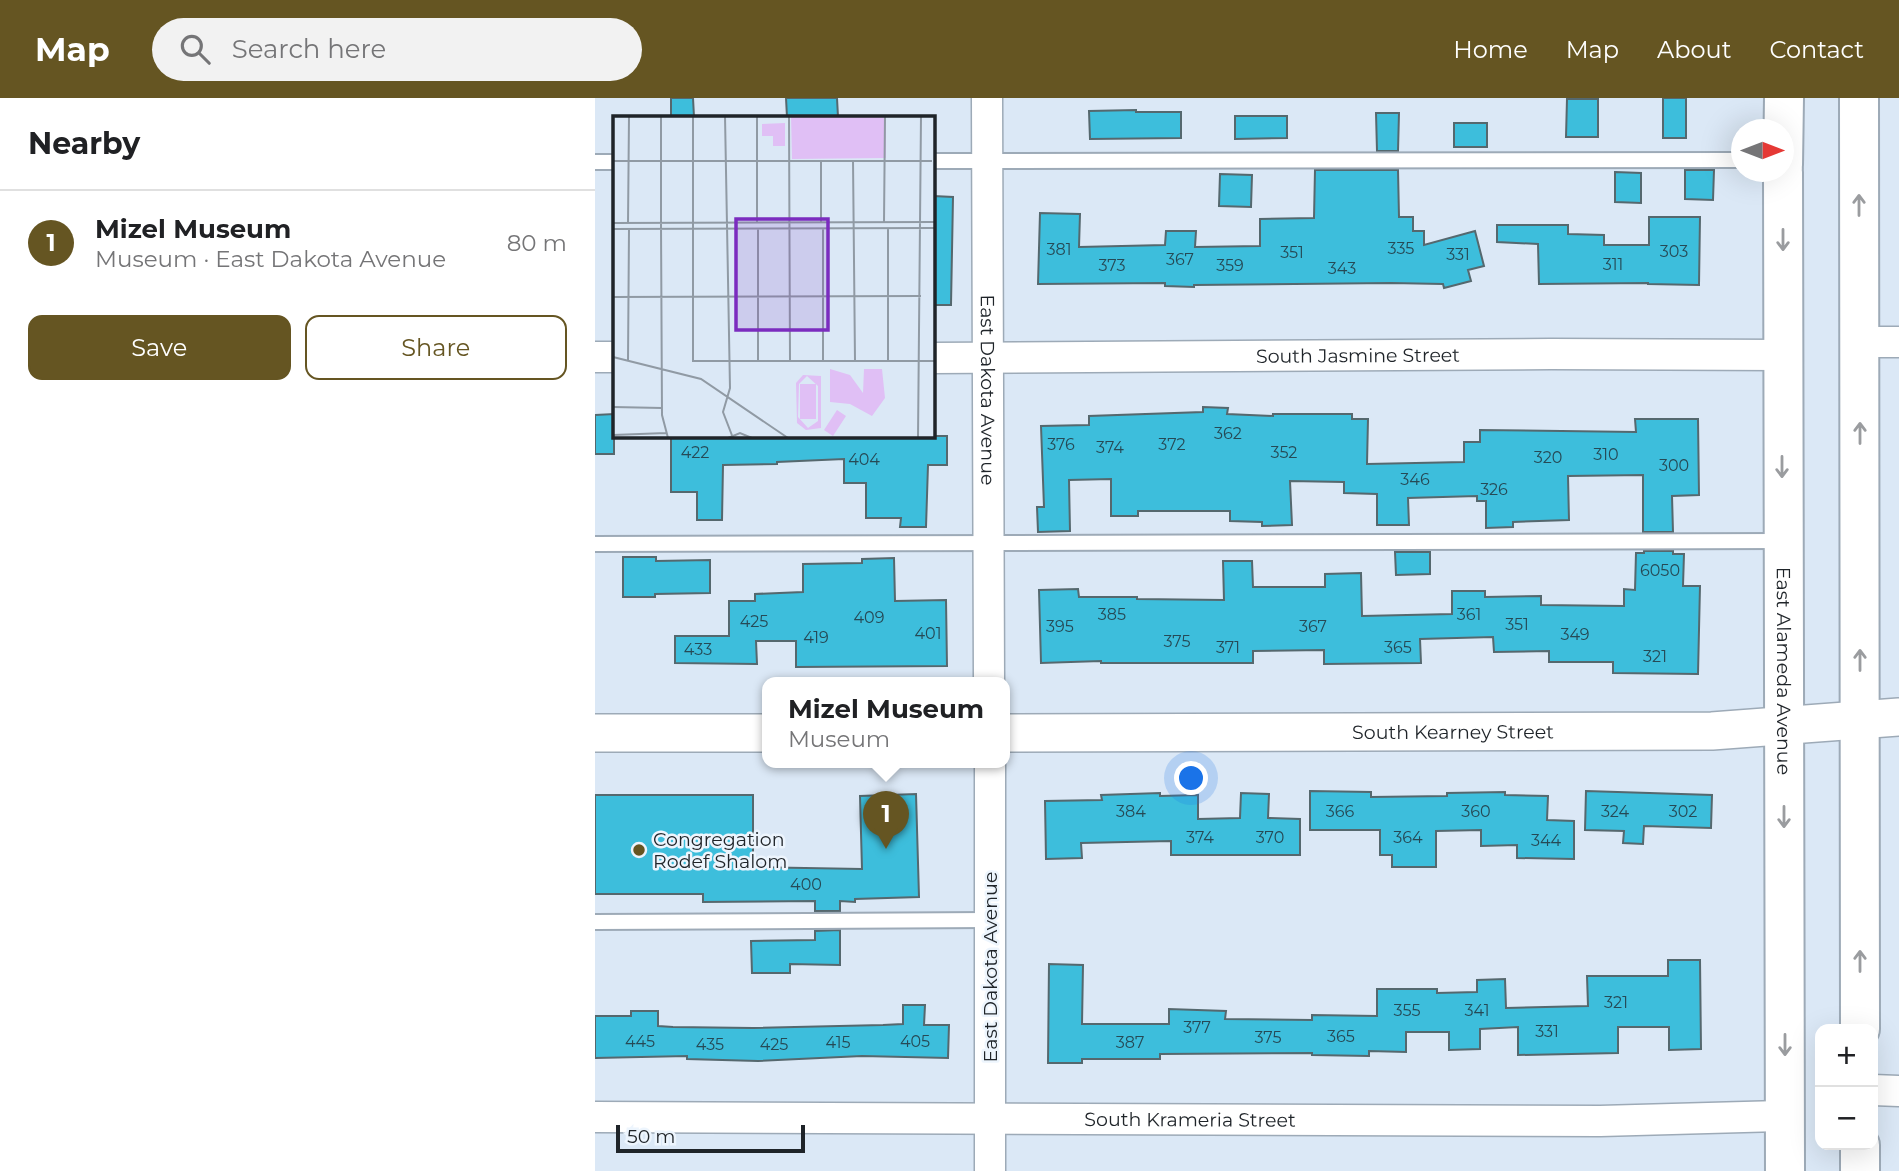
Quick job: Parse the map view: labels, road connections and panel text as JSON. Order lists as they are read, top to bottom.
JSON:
{
  "streets": {
    "main road": ["East Alameda Avenue"],
    "street": [
      "South Jasmine Street",
      "East Dakota Avenue",
      "South Kearney Street",
      "South Krameria Street"
    ]
  },
  "crossings": [
    ["South Jasmine Street", "East Dakota Avenue"],
    ["South Jasmine Street", "East Alameda Avenue"],
    ["East Dakota Avenue", "South Krameria Street"],
    ["East Alameda Avenue", "South Kearney Street"],
    ["East Alameda Avenue", "South Krameria Street"]
  ],
  "places": ["Congregation Rodef Shalom"],
  "house_numbers": [
    "335",
    "381",
    "303",
    "351",
    "331",
    "367",
    "311",
    "373",
    "359",
    "343",
    "362",
    "376",
    "372",
    "374",
    "422",
    "352",
    "310",
    "320",
    "404",
    "300",
    "346",
    "326",
    "6050",
    "385",
    "361",
    "409",
    "425",
    "351",
    "395",
    "367",
    "401",
    "349",
    "419",
    "375",
    "371",
    "365",
    "433",
    "321",
    "384",
    "366",
    "360",
    "324",
    "302",
    "374",
    "370",
    "364",
    "344",
    "400",
    "321",
    "355",
    "341",
    "377",
    "331",
    "365",
    "375",
    "445",
    "405",
    "415",
    "387",
    "435",
    "425"
  ],
  "scale_bar": "50 m",
  "north": "right",
  "page": {
    "header": "Map",
    "search": "Search here",
    "nav": [
      "Home",
      "Map",
      "About",
      "Contact"
    ],
    "heading": "Nearby",
    "list": [
      {
        "mark": "1",
        "name": "Mizel Museum",
        "note": "Museum · East Dakota Avenue",
        "value": "80 m"
      }
    ],
    "buttons": ["Save", "Share"],
    "popup": ["Mizel Museum", "Museum"],
    "pins": "1",
    "map_buttons": ["+", "−"],
    "scale": "50 m"
  }
}
